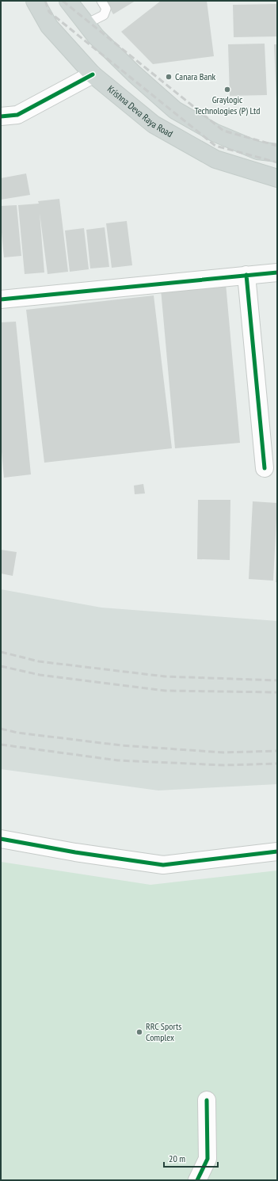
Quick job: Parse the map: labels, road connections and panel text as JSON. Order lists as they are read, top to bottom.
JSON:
{
  "streets": {
    "main road": ["Krishna Deva Raya Road"]
  },
  "places": ["Canara Bank", "Graylogic Technologies (P) Ltd", "RRC Sports Complex"],
  "scale_bar": "20 m"
}
